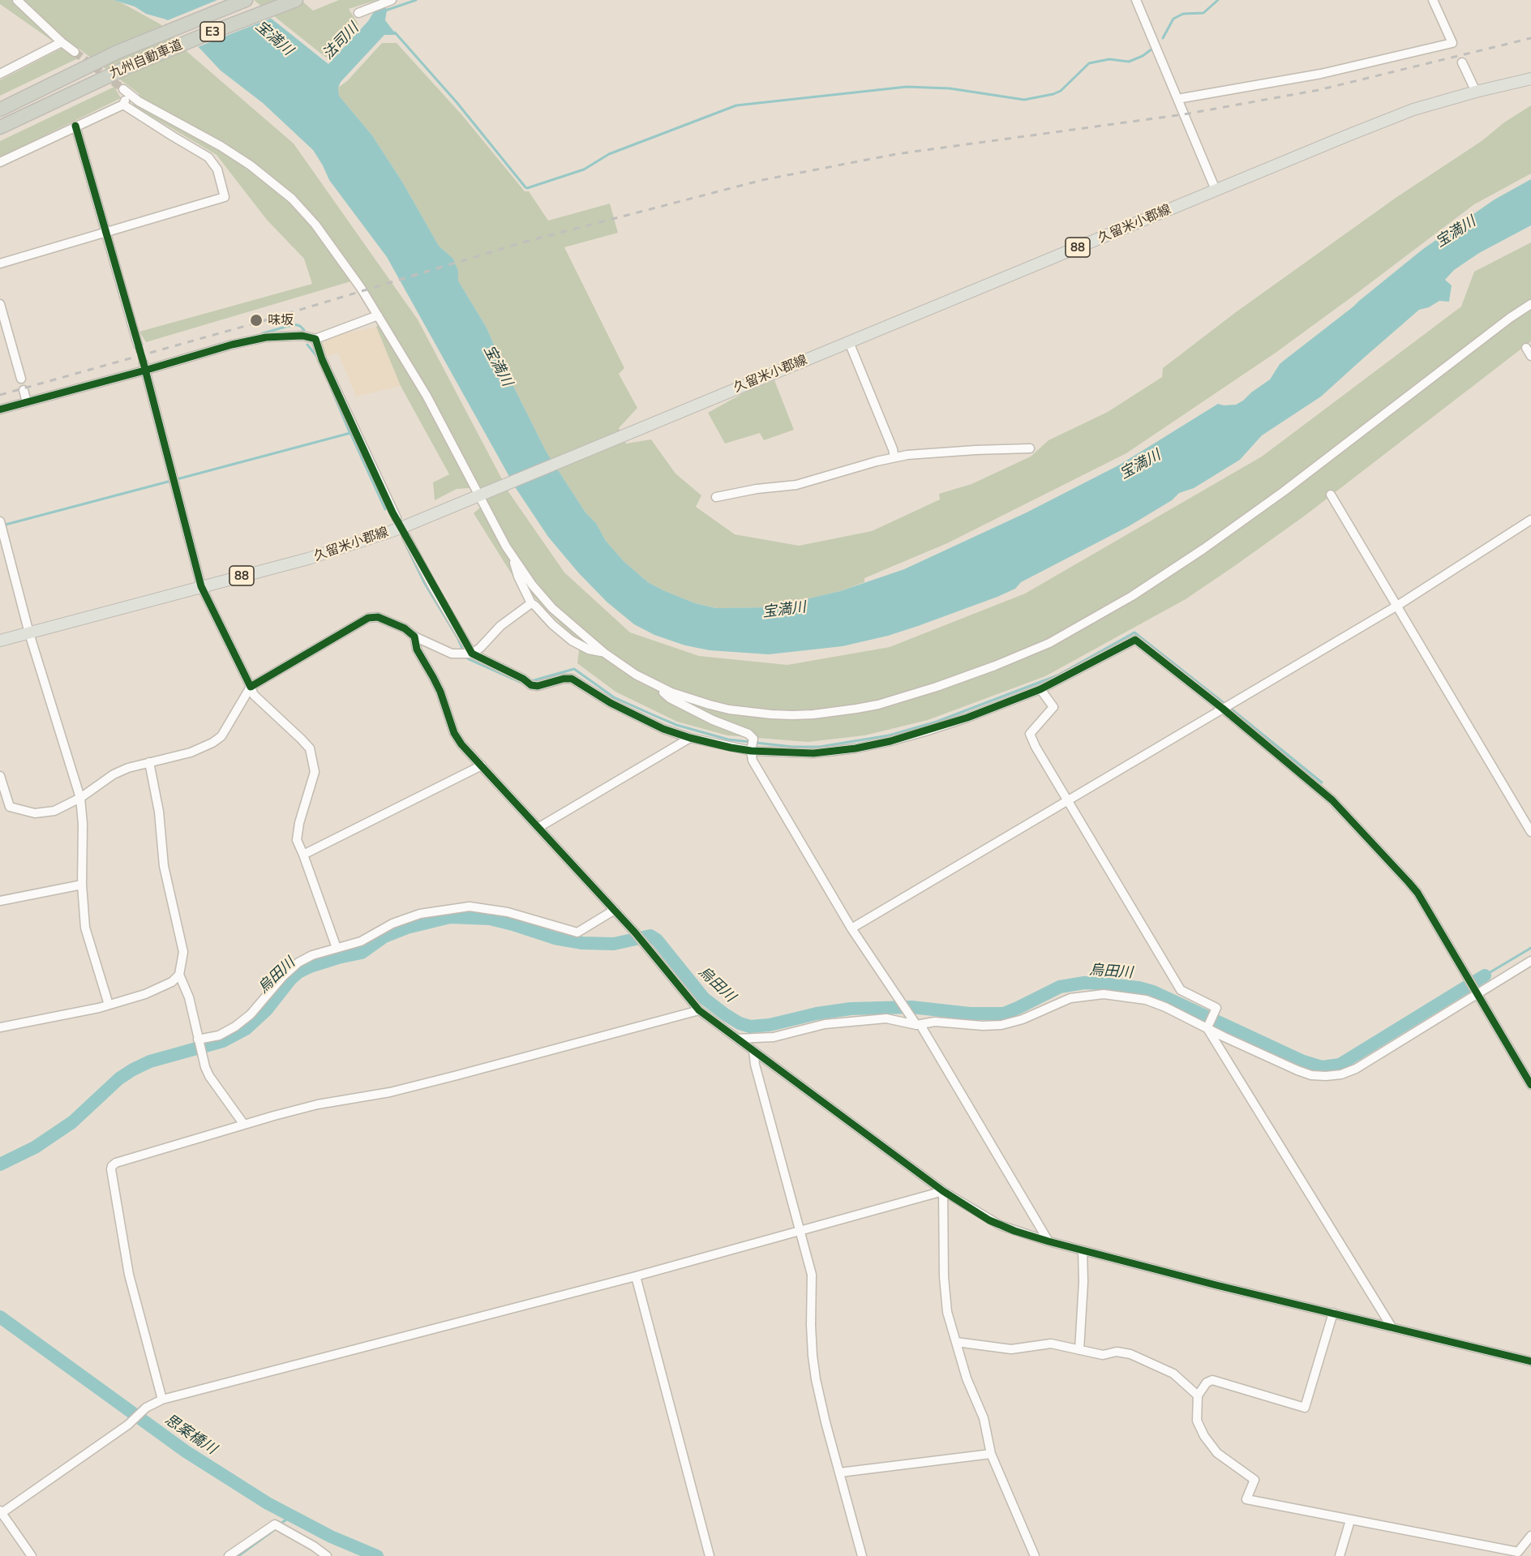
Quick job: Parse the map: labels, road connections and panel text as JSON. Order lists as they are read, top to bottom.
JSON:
{
  "streets": {
    "highway": ["E3", "九州自動車道"],
    "main road": ["久留米小郡線", "88"]
  },
  "water": [
    "宝満川",
    "法司川",
    "烏田川",
    "思案橋川"
  ],
  "places": ["味坂"]
}
